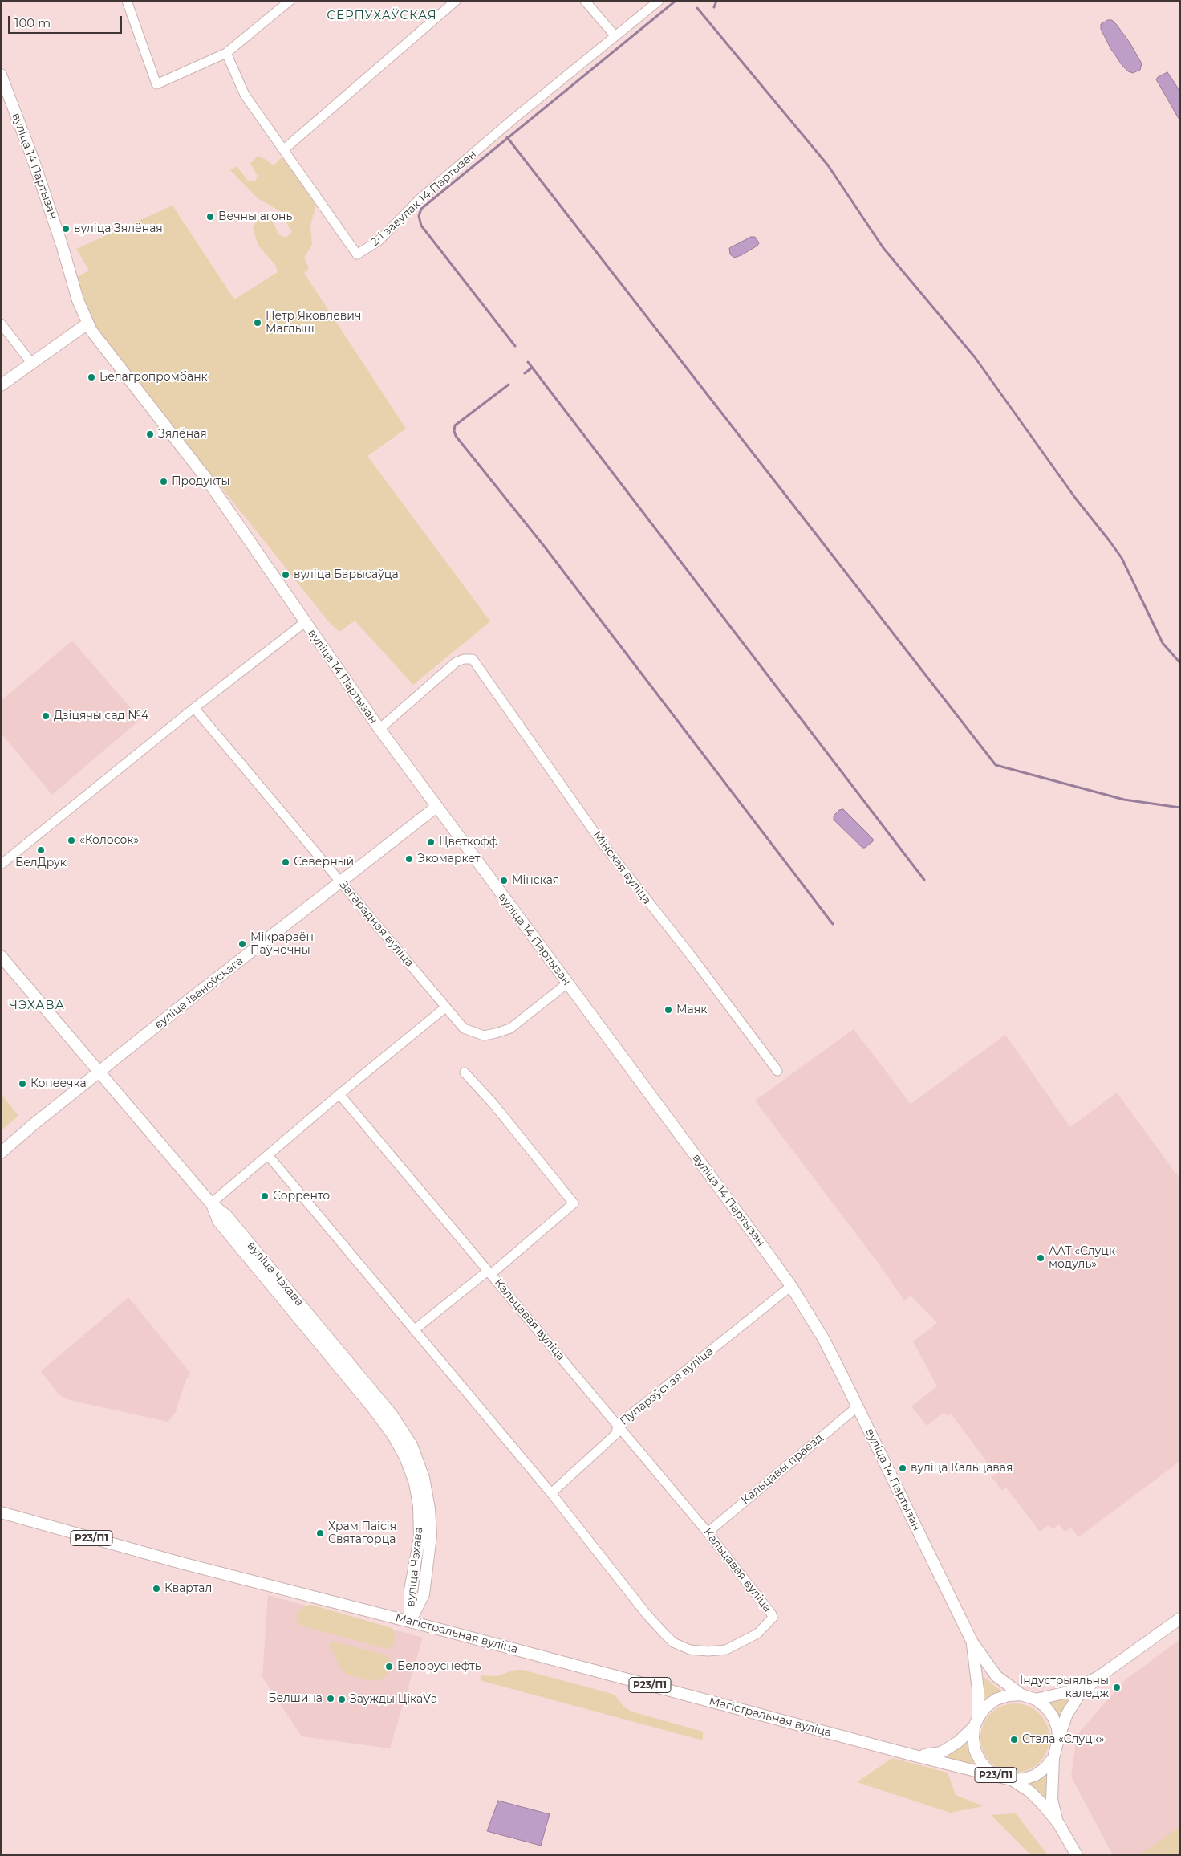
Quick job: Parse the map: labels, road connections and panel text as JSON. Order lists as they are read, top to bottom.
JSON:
{
  "streets": {
    "main road": [
      "вуліца 14 Партызан",
      "вуліца Іваноўскага",
      "вуліца Чэхава",
      "Р23/П1",
      "Магістральная вуліца"
    ],
    "street": [
      "2-і завулак 14 Партызан",
      "Мінская вуліца",
      "Загарадная вуліца",
      "Кальцавая вуліца",
      "Пупарэўская вуліца",
      "Кальцавы праезд"
    ]
  },
  "crossings": [
    ["вуліца 14 Партызан", "Мінская вуліца"],
    ["вуліца 14 Партызан", "Загарадная вуліца"],
    ["вуліца 14 Партызан", "вуліца Іваноўскага"],
    ["вуліца 14 Партызан", "Пупарэўская вуліца"],
    ["вуліца 14 Партызан", "Кальцавы праезд"],
    ["вуліца 14 Партызан", "Р23/П1"],
    ["Загарадная вуліца", "вуліца Іваноўскага"],
    ["вуліца Іваноўскага", "вуліца Чэхава"],
    ["вуліца Чэхава", "Магістральная вуліца"],
    ["Кальцавая вуліца", "Пупарэўская вуліца"],
    ["Кальцавая вуліца", "Кальцавы праезд"],
    ["Р23/П1", "Магістральная вуліца"]
  ],
  "districts": ["СЕРПУХАЎСКАЯ", "ЧЭХАВА"],
  "places": [
    "Вечны агонь",
    "вуліца Зялёная",
    "Петр Яковлевич Маглыш",
    "Белагропромбанк",
    "Зялёная",
    "Продукты",
    "вуліца Барысаўца",
    "Дзіцячы сад №4",
    "«Колосок»",
    "Цветкофф",
    "БелДрук",
    "Экомаркет",
    "Северный",
    "Мінская",
    "Мікрараён Паўночны",
    "Маяк",
    "Копеечка",
    "Сорренто",
    "ААТ «Слуцк модуль»",
    "вуліца Кальцавая",
    "Храм Паісія Святагорца",
    "Квартал",
    "Белоруснефть",
    "Індустрыяльны каледж",
    "Белшина",
    "Заужды ЦікаVа",
    "Стэла «Слуцк»"
  ],
  "scale_bar": "100 m"
}
